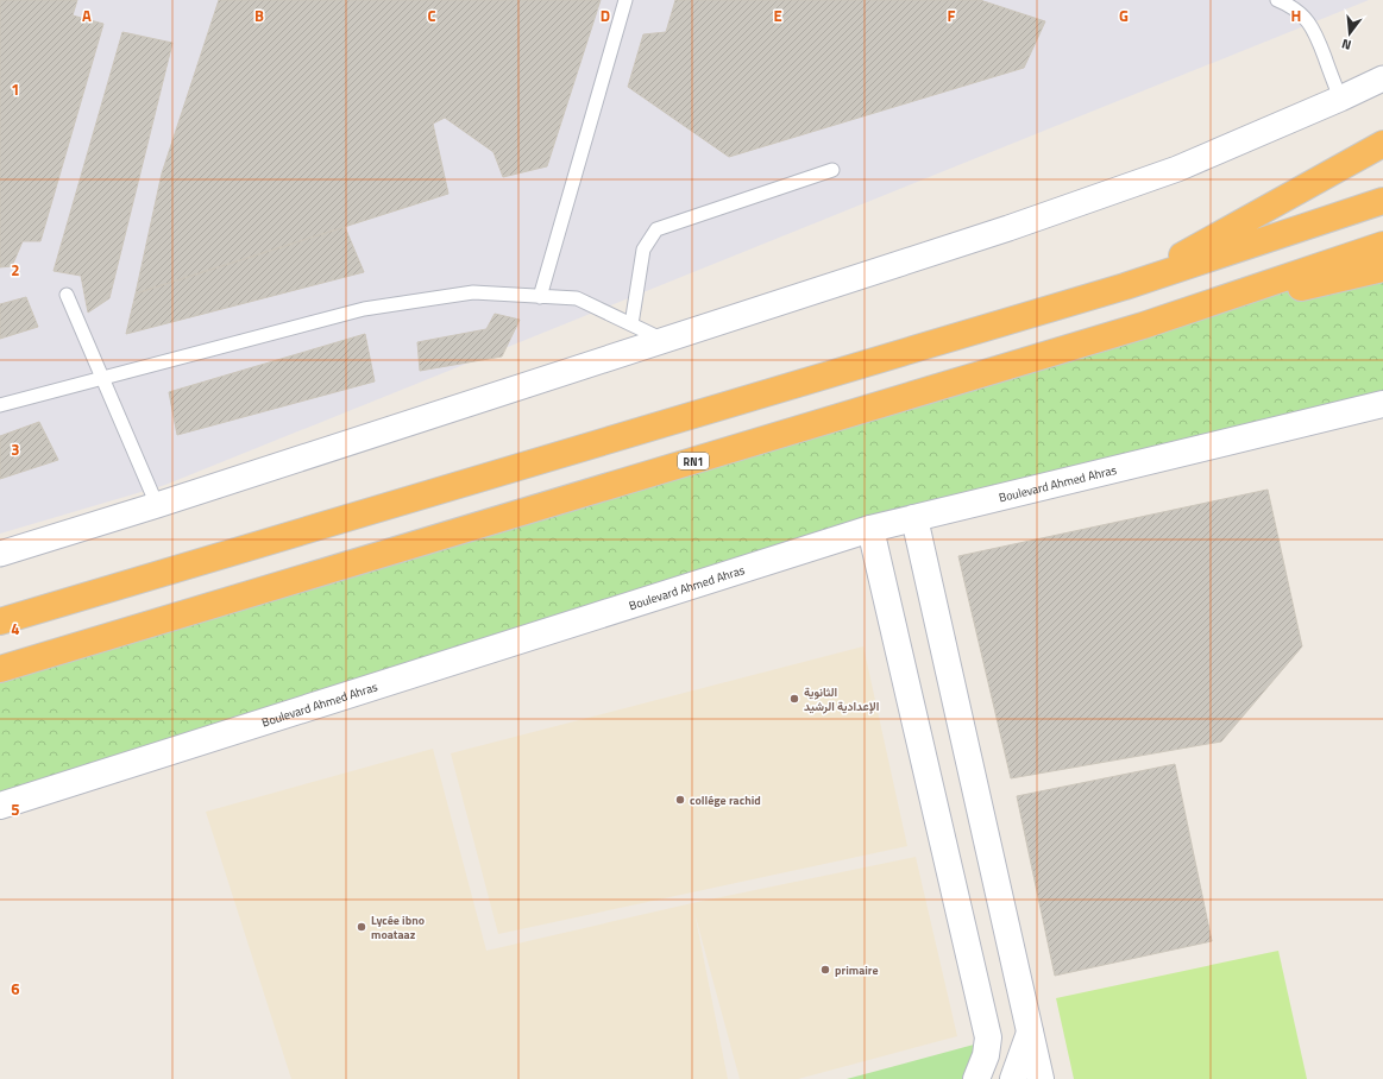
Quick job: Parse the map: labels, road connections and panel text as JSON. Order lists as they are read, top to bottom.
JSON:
{
  "streets": {
    "highway": ["RN1"],
    "street": ["Boulevard Ahmed Ahras"]
  },
  "places": [
    "الثانوية الإعدادية الرشيد",
    "collége rachid",
    "Lycée ibno moataaz",
    "primaire"
  ],
  "north": "bottom",
  "grid": {
    "columns": [
      "A",
      "B",
      "C",
      "D",
      "E",
      "F",
      "G",
      "H"
    ],
    "rows": [
      "1",
      "2",
      "3",
      "4",
      "5",
      "6"
    ]
  }
}
